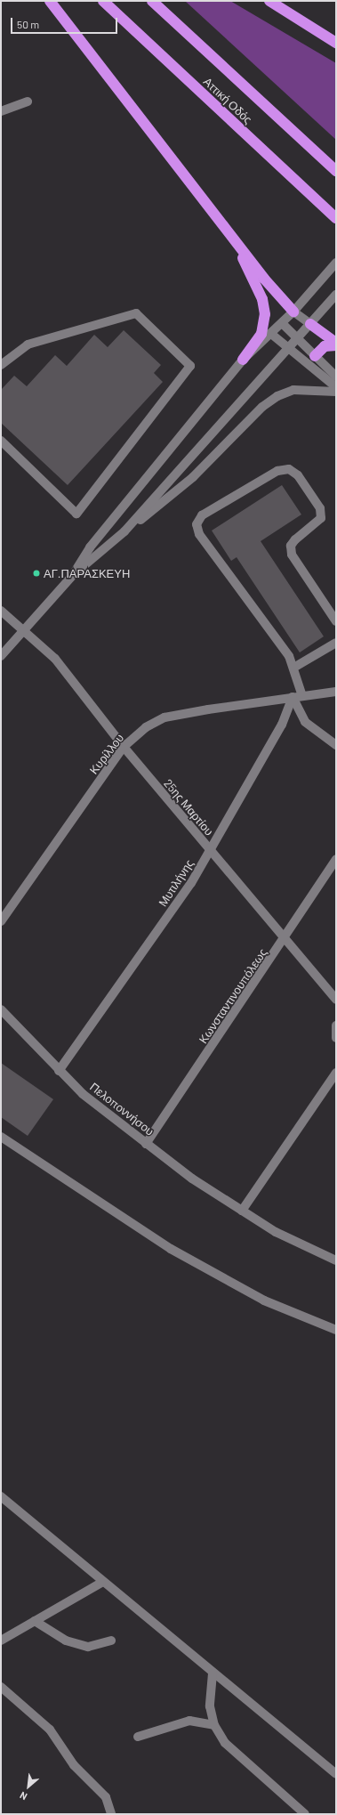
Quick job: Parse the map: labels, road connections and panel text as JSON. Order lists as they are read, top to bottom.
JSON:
{
  "streets": {
    "highway": ["Αττική Οδός"],
    "street": [
      "Κυρίλλου",
      "25ης Μαρτίου",
      "Μυτιλήνης",
      "Κωνσταντινουπόλεως",
      "Πελοποννήσου"
    ]
  },
  "crossings": [
    ["Κυρίλλου", "25ης Μαρτίου"],
    ["Κυρίλλου", "Μυτιλήνης"],
    ["25ης Μαρτίου", "Μυτιλήνης"],
    ["25ης Μαρτίου", "Κωνσταντινουπόλεως"],
    ["Μυτιλήνης", "Πελοποννήσου"],
    ["Κωνσταντινουπόλεως", "Πελοποννήσου"]
  ],
  "places": ["ΑΓ.ΠΑΡΑΣΚΕΥΗ"],
  "scale_bar": "50 m",
  "north": "bottom left"
}
